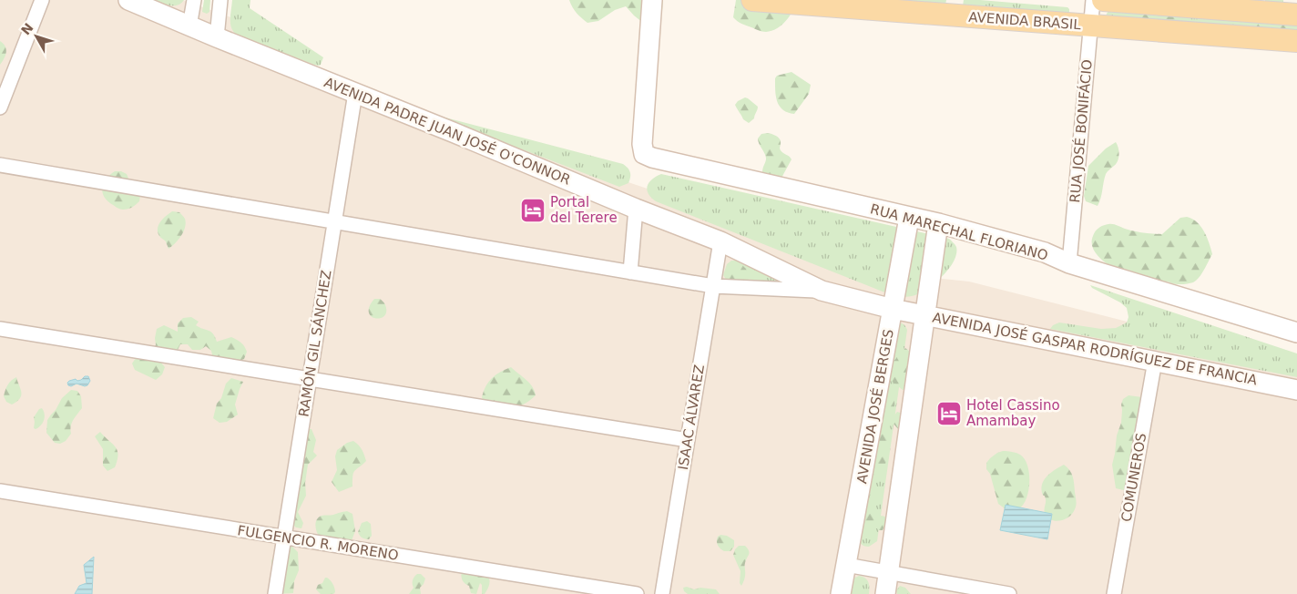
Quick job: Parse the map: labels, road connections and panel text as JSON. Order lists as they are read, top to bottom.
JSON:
{
  "streets": {
    "main road": [
      "AVENIDA BRASIL",
      "AVENIDA PADRE JUAN JOSÉ O'CONNOR",
      "RUA MARECHAL FLORIANO",
      "AVENIDA JOSÉ GASPAR RODRÍGUEZ DE FRANCIA",
      "AVENIDA JOSÉ BERGES"
    ],
    "street": [
      "RUA JOSÉ BONIFÁCIO",
      "RAMÓN GIL SÁNCHEZ",
      "ISAAC ÁLVAREZ",
      "COMUNEROS",
      "FULGENCIO R. MORENO"
    ]
  },
  "crossings": [
    ["AVENIDA BRASIL", "RUA JOSÉ BONIFÁCIO"],
    ["AVENIDA PADRE JUAN JOSÉ O'CONNOR", "RAMÓN GIL SÁNCHEZ"],
    ["AVENIDA PADRE JUAN JOSÉ O'CONNOR", "AVENIDA JOSÉ GASPAR RODRÍGUEZ DE FRANCIA"],
    ["AVENIDA PADRE JUAN JOSÉ O'CONNOR", "AVENIDA JOSÉ BERGES"],
    ["AVENIDA PADRE JUAN JOSÉ O'CONNOR", "ISAAC ÁLVAREZ"],
    ["RUA JOSÉ BONIFÁCIO", "RUA MARECHAL FLORIANO"],
    ["RUA MARECHAL FLORIANO", "AVENIDA JOSÉ BERGES"],
    ["RAMÓN GIL SÁNCHEZ", "FULGENCIO R. MORENO"],
    ["AVENIDA JOSÉ GASPAR RODRÍGUEZ DE FRANCIA", "AVENIDA JOSÉ BERGES"],
    ["AVENIDA JOSÉ GASPAR RODRÍGUEZ DE FRANCIA", "COMUNEROS"]
  ],
  "places": {
    "hotel": ["Portal del Terere", "Hotel Cassino Amambay"]
  },
  "north": "top left"
}
